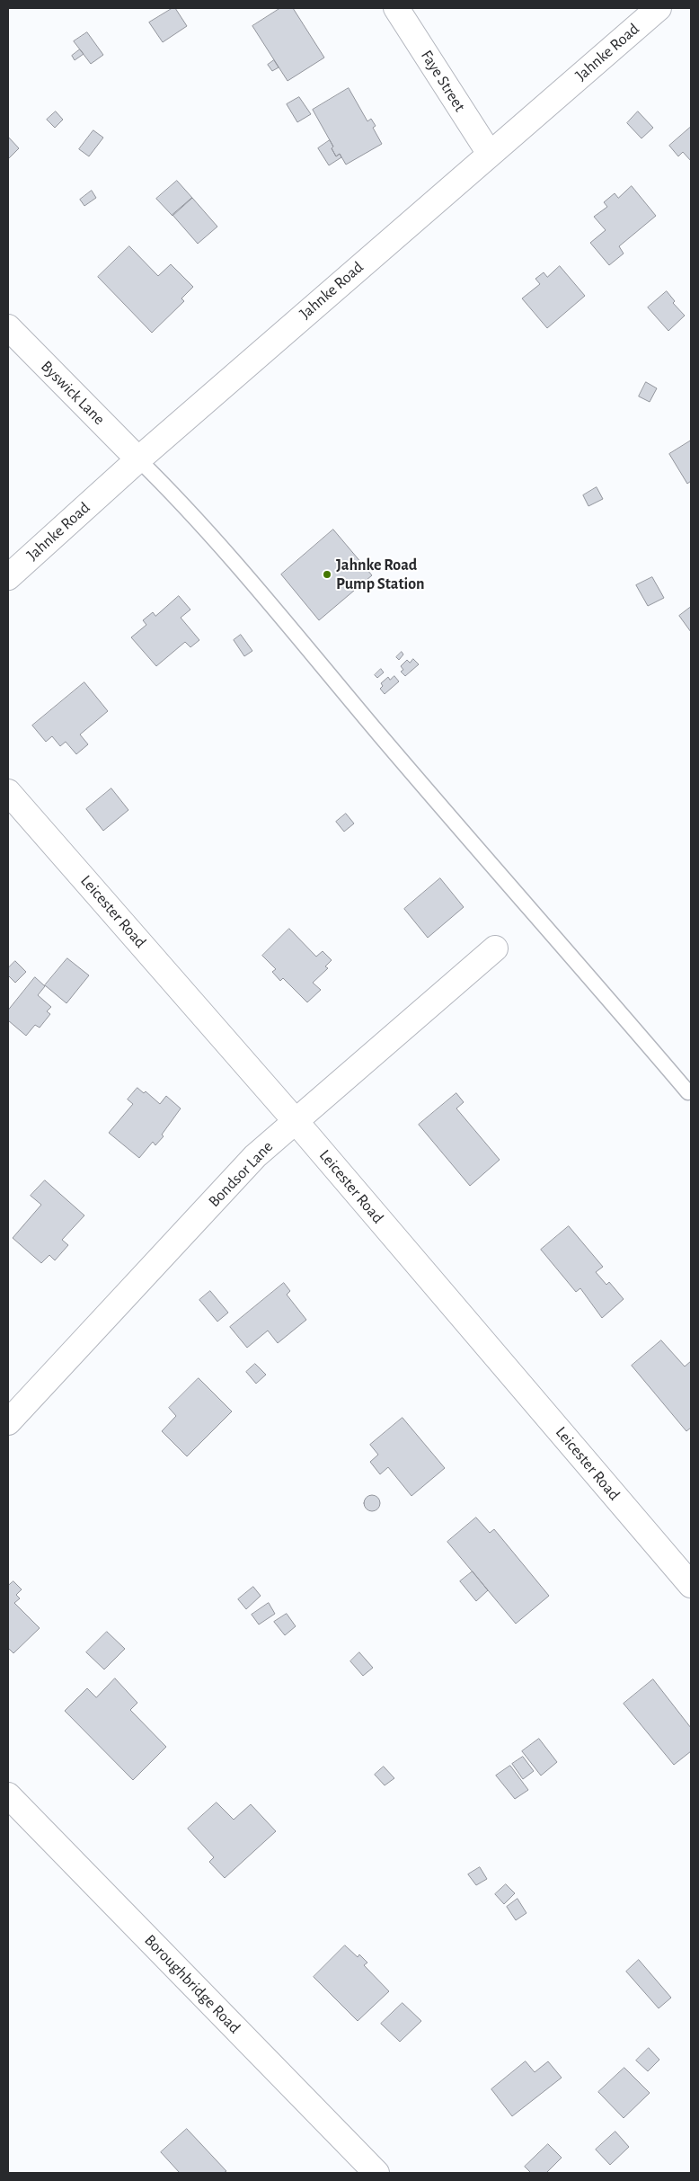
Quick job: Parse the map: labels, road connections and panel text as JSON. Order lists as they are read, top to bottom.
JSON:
{
  "streets": {
    "street": [
      "Jahnke Road",
      "Faye Street",
      "Byswick Lane",
      "Leicester Road",
      "Bondsor Lane",
      "Boroughbridge Road"
    ]
  },
  "crossings": [
    ["Jahnke Road", "Faye Street"],
    ["Jahnke Road", "Byswick Lane"],
    ["Leicester Road", "Bondsor Lane"]
  ],
  "places": ["Jahnke Road Pump Station"]
}
